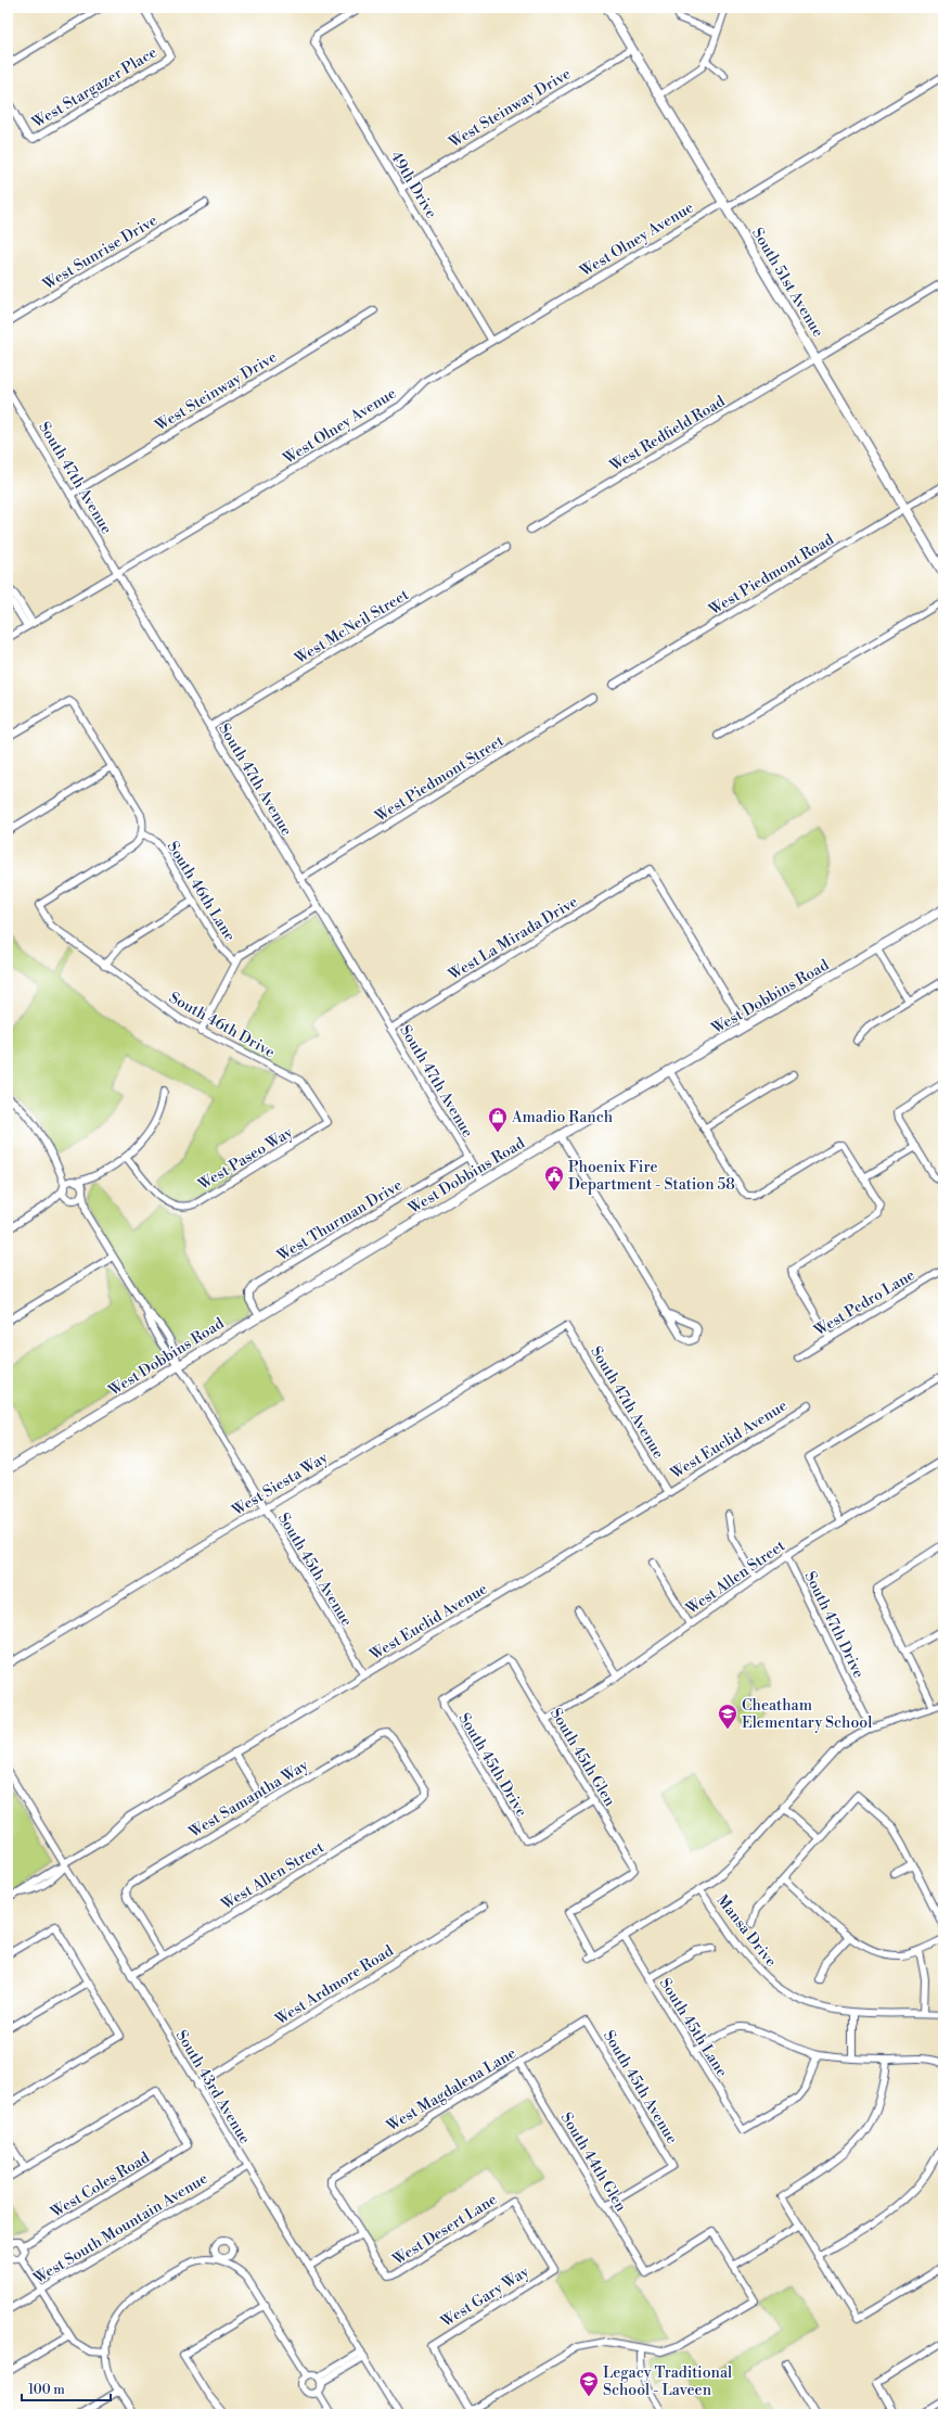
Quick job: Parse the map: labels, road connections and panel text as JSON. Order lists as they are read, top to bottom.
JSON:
{
  "streets": {
    "main road": ["South 51st Avenue", "West Dobbins Road"],
    "street": [
      "West Stargazer Place",
      "West Steinway Drive",
      "49th Drive",
      "West Olney Avenue",
      "West Sunrise Drive",
      "West Redfield Road",
      "South 47th Avenue",
      "West Piedmont Road",
      "West McNeil Street",
      "West Piedmont Street",
      "South 46th Lane",
      "West La Mirada Drive",
      "South 46th Drive",
      "West Paseo Way",
      "West Thurman Drive",
      "West Pedro Lane",
      "West Euclid Avenue",
      "West Siesta Way",
      "South 45th Avenue",
      "West Allen Street",
      "South 47th Drive",
      "South 45th Glen",
      "South 45th Drive",
      "West Samantha Way",
      "Mansa Drive",
      "West Ardmore Road",
      "South 45th Lane",
      "South 43rd Avenue",
      "West Magdalena Lane",
      "South 44th Glen",
      "West Coles Road",
      "West South Mountain Avenue",
      "West Desert Lane",
      "West Gary Way"
    ]
  },
  "crossings": [
    ["West Steinway Drive", "49th Drive"],
    ["West Steinway Drive", "South 51st Avenue"],
    ["West Steinway Drive", "South 47th Avenue"],
    ["49th Drive", "West Olney Avenue"],
    ["West Olney Avenue", "South 51st Avenue"],
    ["West Olney Avenue", "South 47th Avenue"],
    ["South 51st Avenue", "West Redfield Road"],
    ["South 51st Avenue", "West Piedmont Road"],
    ["South 47th Avenue", "West McNeil Street"],
    ["South 47th Avenue", "West Piedmont Street"],
    ["South 47th Avenue", "West La Mirada Drive"],
    ["South 47th Avenue", "West Dobbins Road"],
    ["South 47th Avenue", "West Thurman Drive"],
    ["South 47th Avenue", "West Euclid Avenue"],
    ["South 47th Avenue", "West Siesta Way"],
    ["South 46th Lane", "South 46th Drive"],
    ["West La Mirada Drive", "West Dobbins Road"],
    ["West Dobbins Road", "West Thurman Drive"],
    ["West Dobbins Road", "South 45th Avenue"],
    ["South 46th Drive", "West Paseo Way"],
    ["West Euclid Avenue", "South 45th Avenue"],
    ["West Euclid Avenue", "South 43rd Avenue"],
    ["West Siesta Way", "South 45th Avenue"],
    ["South 45th Avenue", "West Magdalena Lane"],
    ["South 45th Avenue", "South 44th Glen"],
    ["West Allen Street", "South 47th Drive"],
    ["West Allen Street", "South 45th Glen"],
    ["West Allen Street", "West Samantha Way"],
    ["West Allen Street", "South 43rd Avenue"],
    ["South 45th Glen", "South 45th Drive"],
    ["South 45th Glen", "South 45th Lane"],
    ["West Ardmore Road", "South 43rd Avenue"],
    ["South 43rd Avenue", "West South Mountain Avenue"],
    ["West Magdalena Lane", "South 44th Glen"],
    ["West Magdalena Lane", "West Desert Lane"],
    ["West Desert Lane", "West Gary Way"]
  ],
  "places": {
    "shop": ["Amadio Ranch"],
    "public building": ["Phoenix Fire Department - Station 58"],
    "school or university": ["Cheatham Elementary School", "Legacy Traditional School - Laveen"]
  },
  "scale_bar": "100 m"
}
